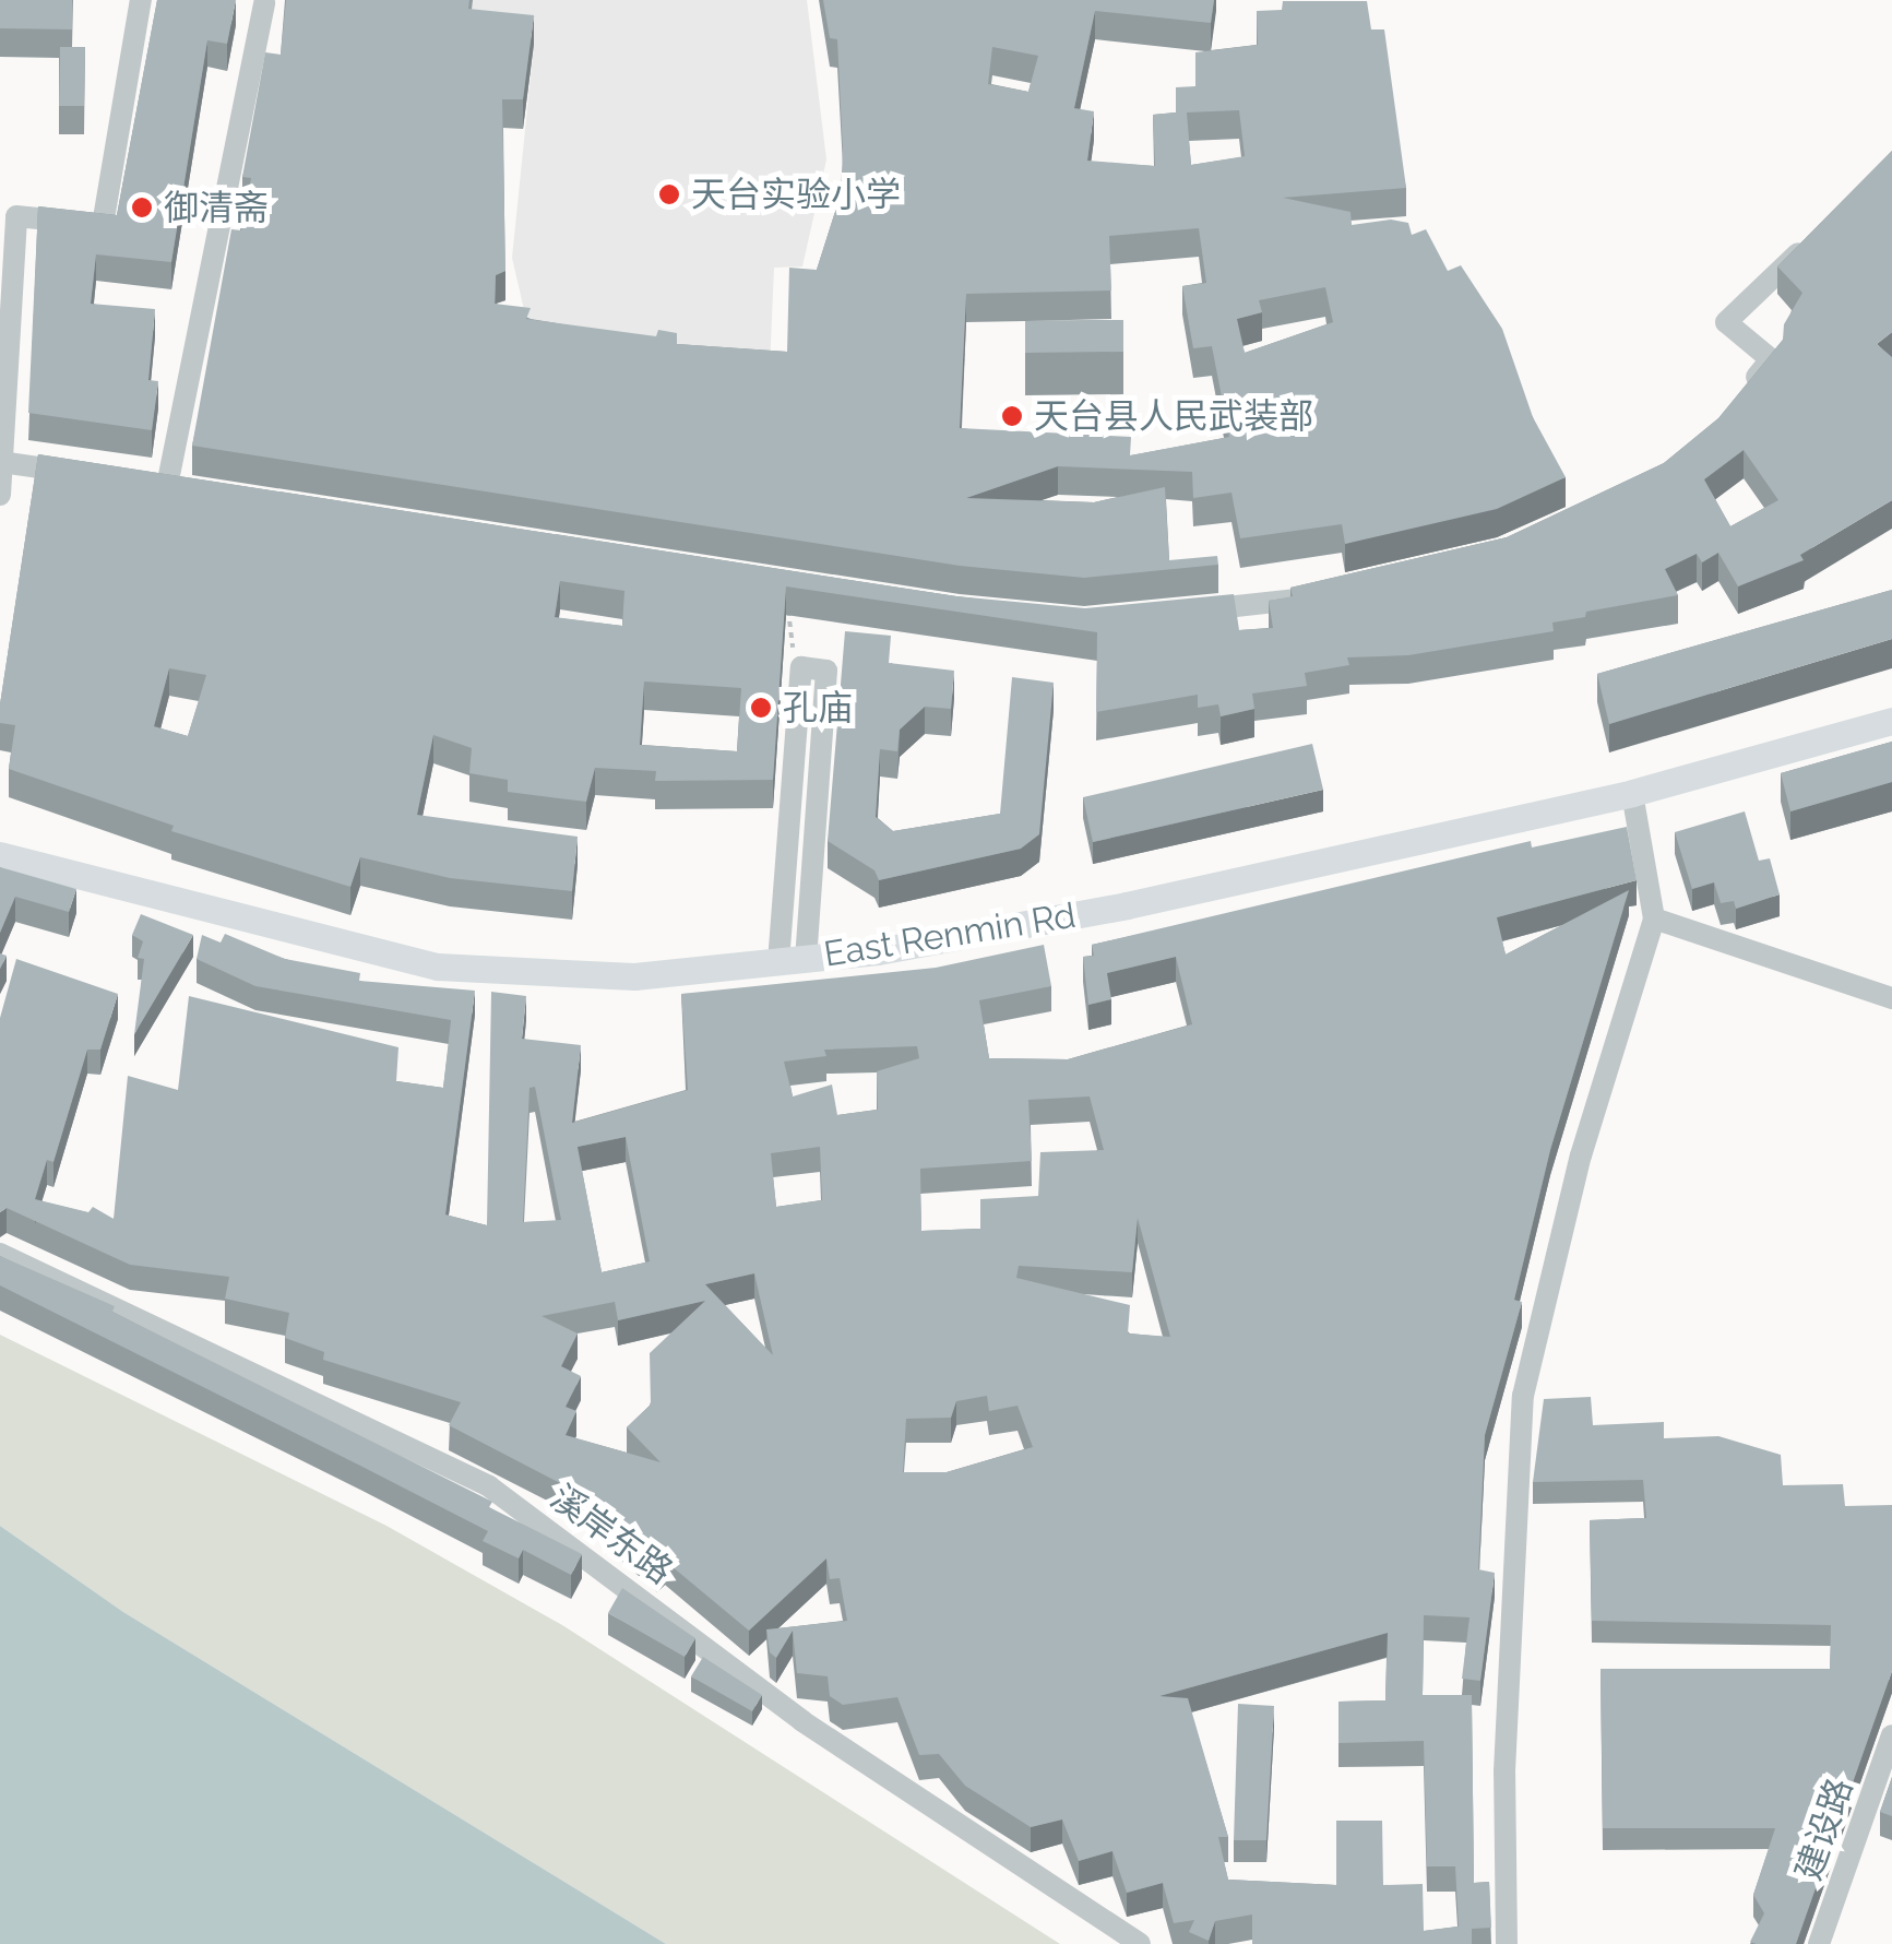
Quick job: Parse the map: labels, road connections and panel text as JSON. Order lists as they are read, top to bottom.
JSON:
{
  "streets": {
    "main road": ["East Renmin Rd"],
    "street": ["溪岸东路", "建设路"]
  },
  "places": [
    "天台实验小学",
    "御清斋",
    "天台县人民武装部",
    "孔庙"
  ]
}
